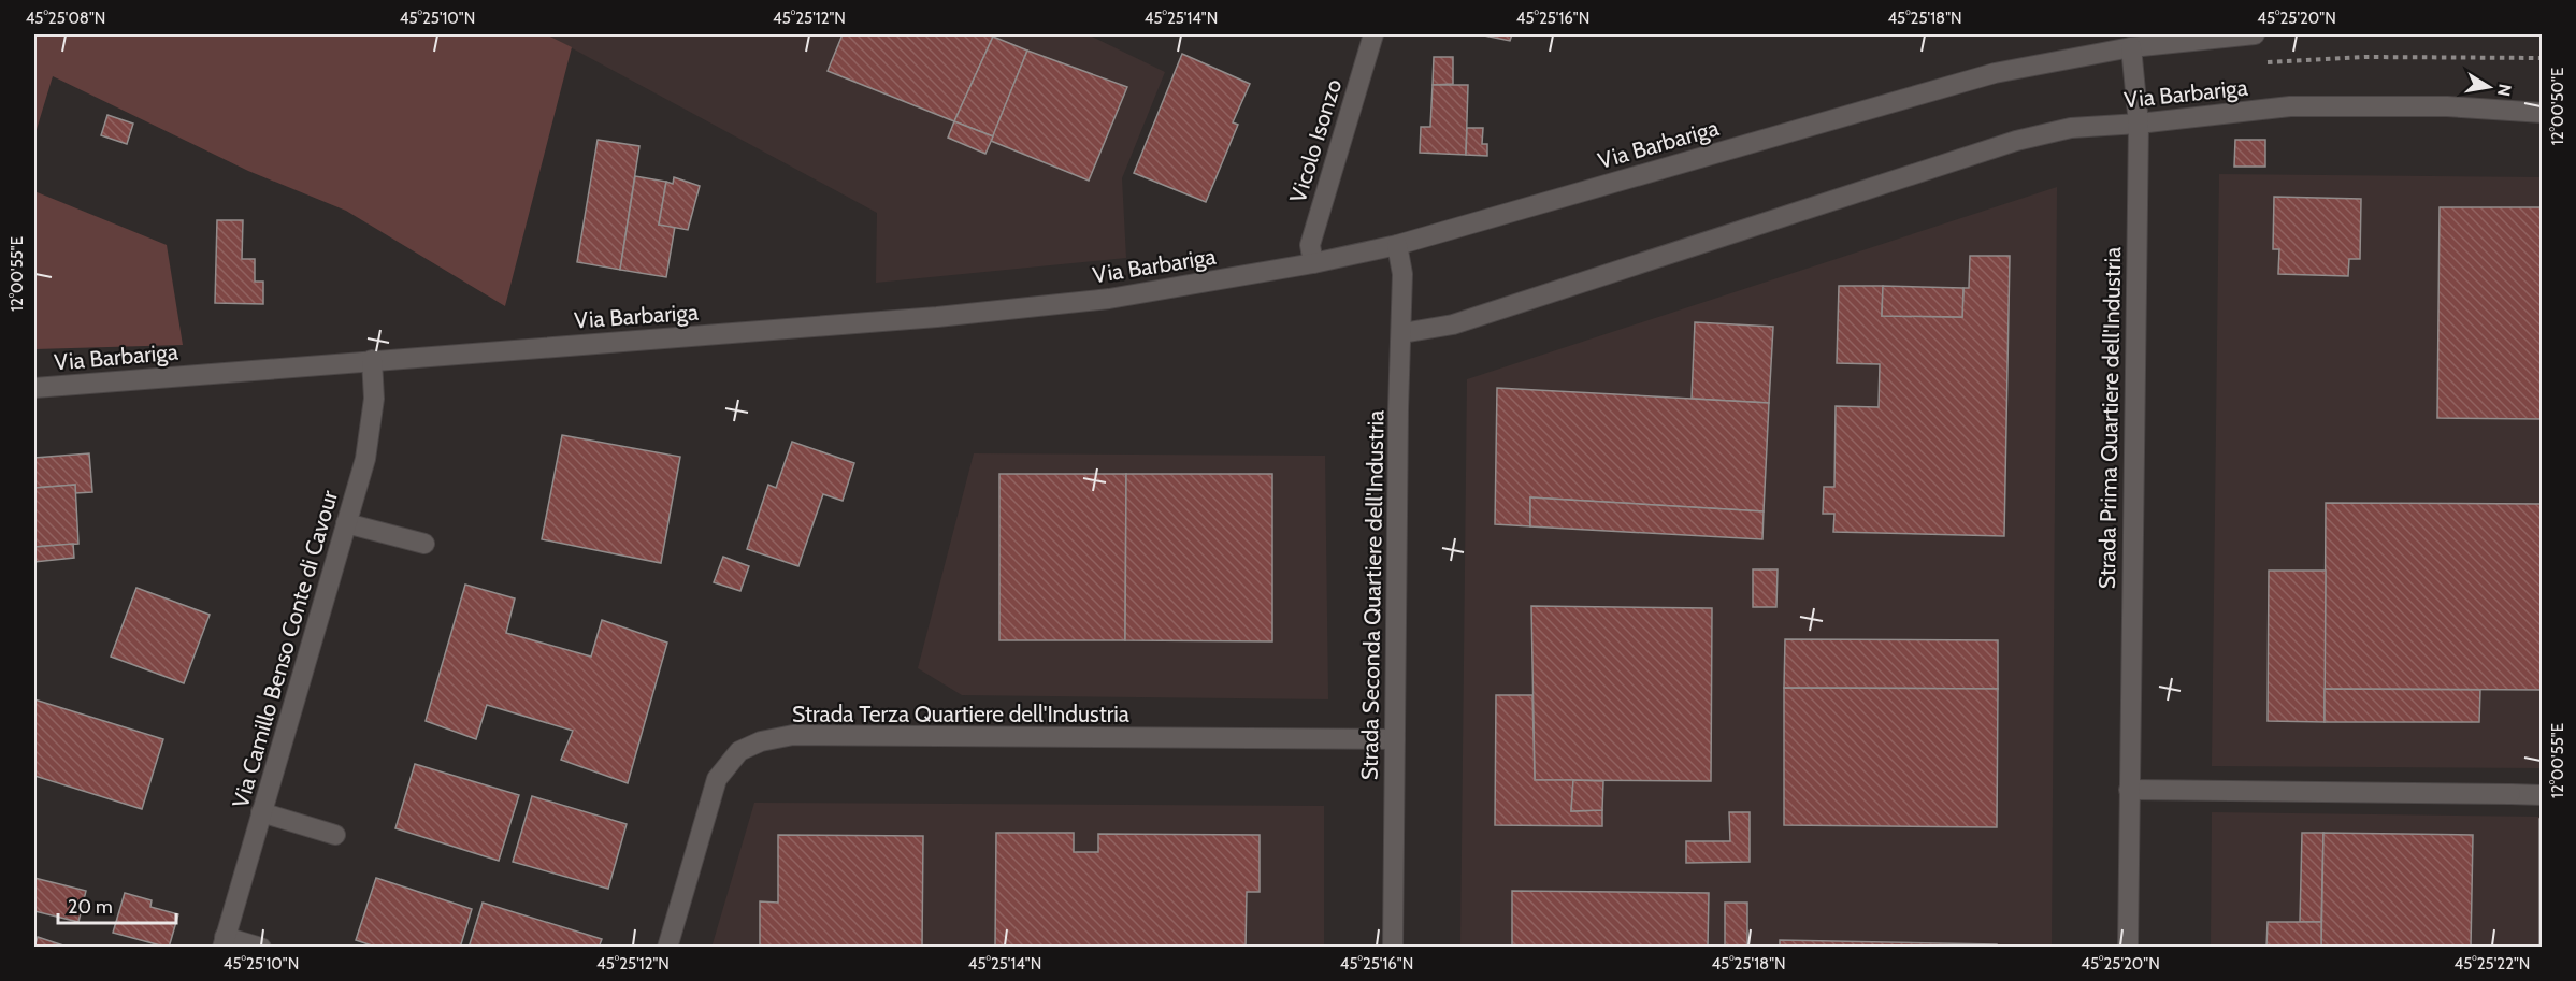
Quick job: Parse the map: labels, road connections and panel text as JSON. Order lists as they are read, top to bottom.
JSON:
{
  "streets": {
    "street": [
      "Via Barbariga",
      "Vicolo Isonzo",
      "Strada Prima Quartiere dell'Industria",
      "Strada Seconda Quartiere dell'Industria",
      "Via Camillo Benso Conte di Cavour",
      "Strada Terza Quartiere dell'Industria"
    ]
  },
  "crossings": [
    ["Via Barbariga", "Vicolo Isonzo"],
    ["Via Barbariga", "Strada Prima Quartiere dell'Industria"],
    ["Via Barbariga", "Strada Seconda Quartiere dell'Industria"],
    ["Via Barbariga", "Via Camillo Benso Conte di Cavour"],
    ["Strada Seconda Quartiere dell'Industria", "Strada Terza Quartiere dell'Industria"]
  ],
  "scale_bar": "20 m",
  "north": "right",
  "coordinates": [
    "45°25'08\"N",
    "45°25'10\"N",
    "45°25'12\"N",
    "45°25'14\"N",
    "45°25'16\"N",
    "45°25'18\"N",
    "45°25'20\"N",
    "12°00'50\"E",
    "12°00'55\"E",
    "45°25'22\"N"
  ]
}
